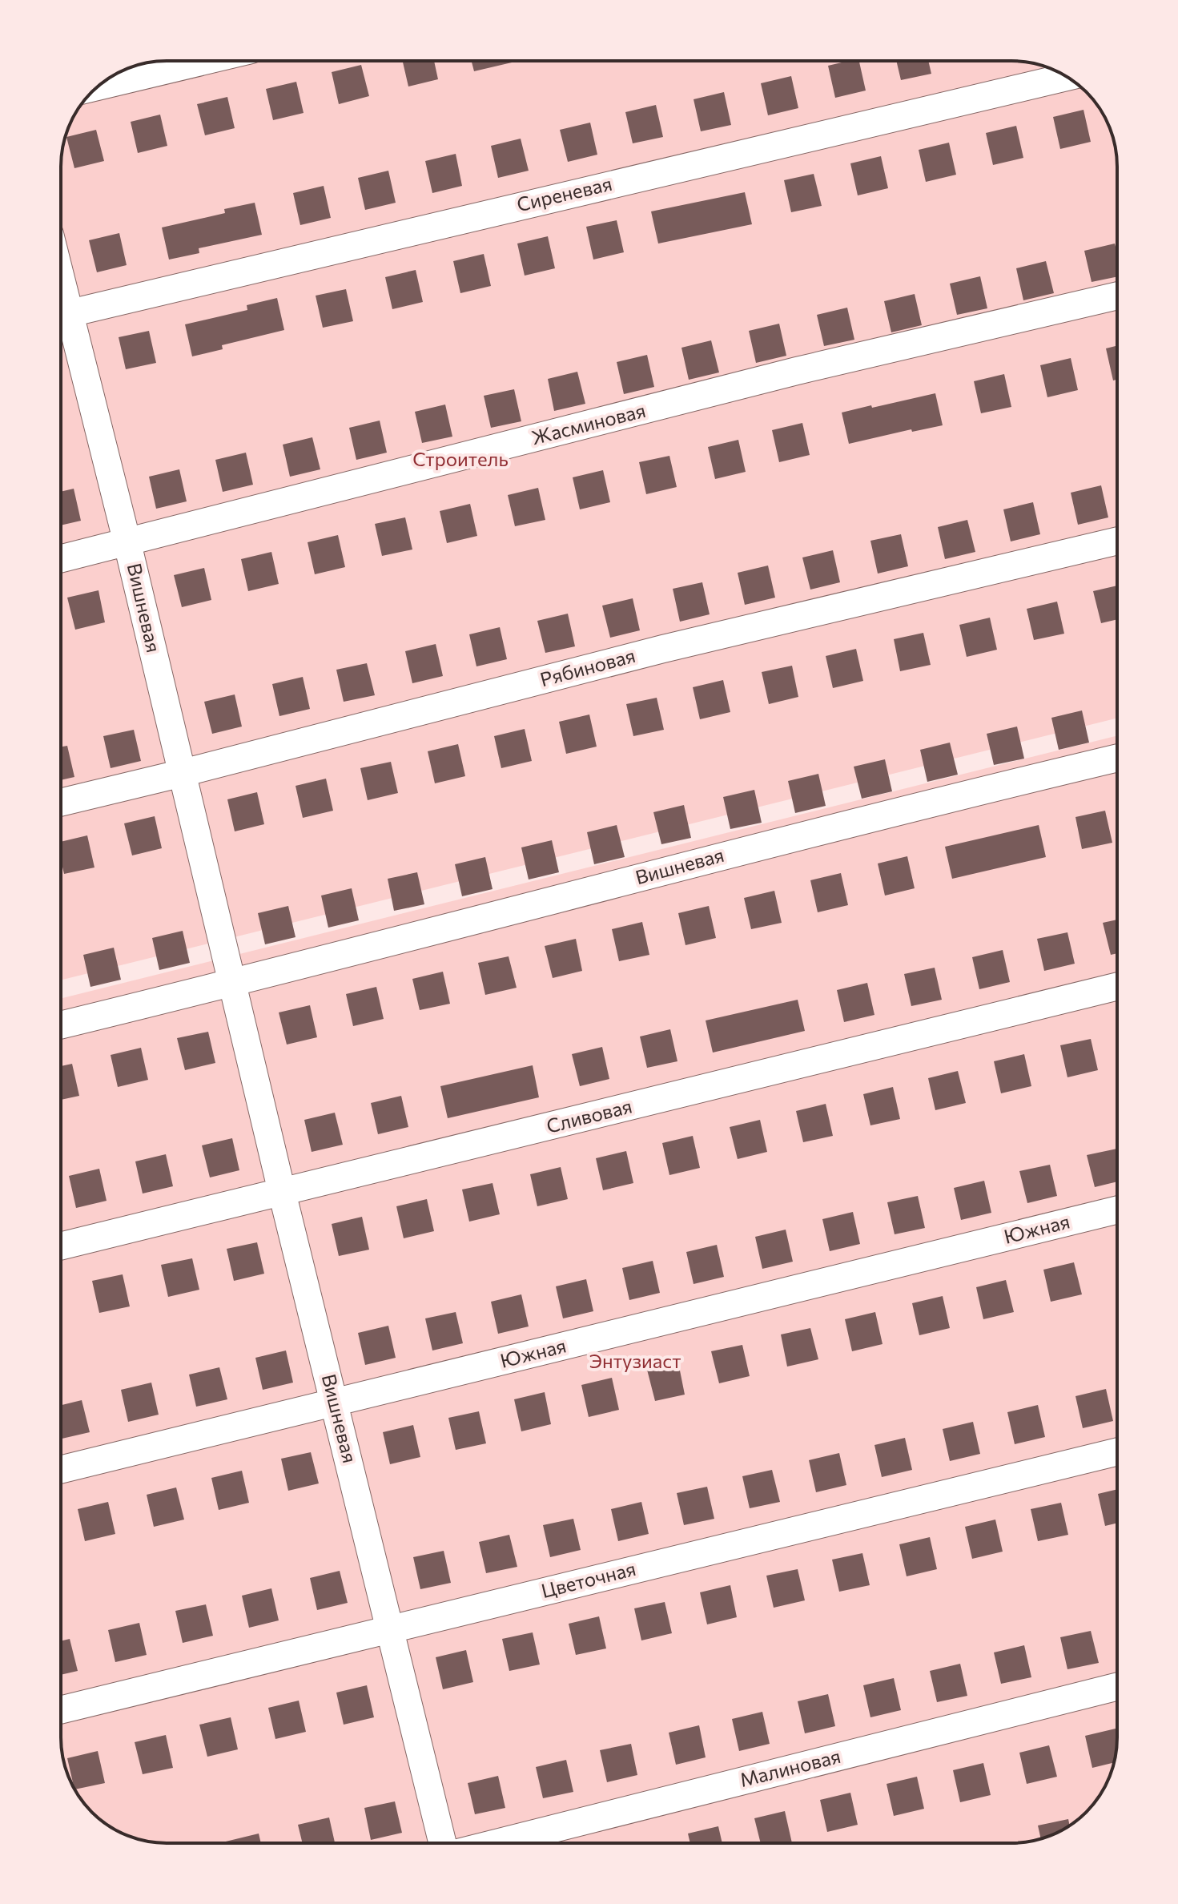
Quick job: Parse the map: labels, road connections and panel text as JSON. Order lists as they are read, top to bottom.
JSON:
{
  "streets": {
    "street": [
      "Сиреневая",
      "Жасминовая",
      "Вишневая",
      "Рябиновая",
      "Сливовая",
      "Южная",
      "Цветочная",
      "Малиновая"
    ]
  },
  "crossings": [
    ["Жасминовая", "Вишневая"],
    ["Вишневая", "Рябиновая"],
    ["Вишневая", "Сливовая"],
    ["Вишневая", "Южная"],
    ["Вишневая", "Цветочная"]
  ],
  "parks": ["Строитель", "Энтузиаст"]
}
